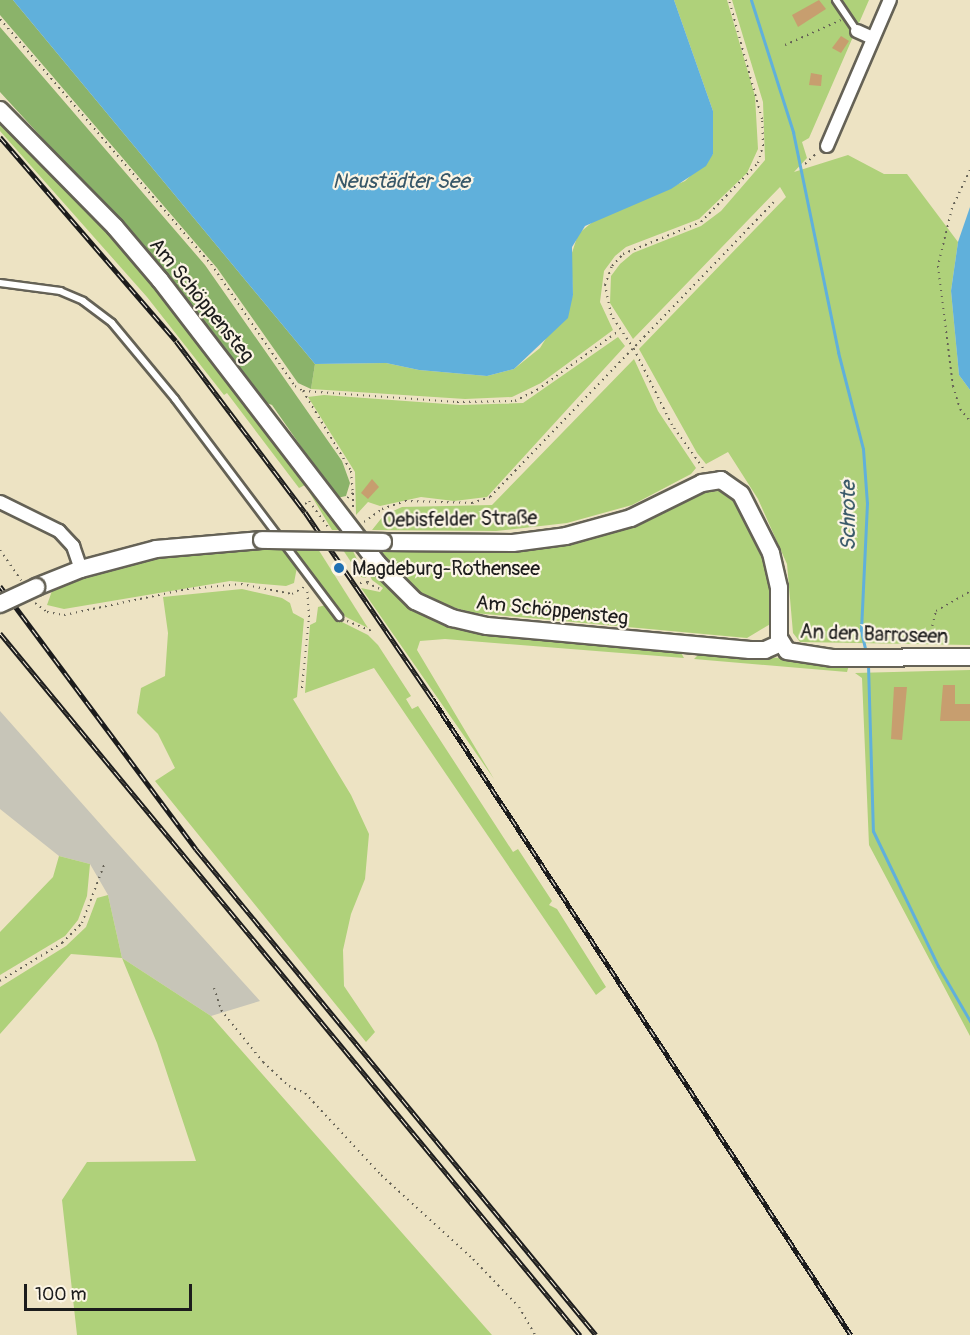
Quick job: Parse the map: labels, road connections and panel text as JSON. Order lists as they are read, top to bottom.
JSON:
{
  "streets": {
    "street": ["Am Schöppensteg", "Oebisfelder Straße", "An den Barroseen"]
  },
  "crossings": [
    ["Am Schöppensteg", "Oebisfelder Straße"],
    ["Am Schöppensteg", "An den Barroseen"],
    ["Oebisfelder Straße", "An den Barroseen"]
  ],
  "water": ["Neustädter See", "Schrote"],
  "places": ["Magdeburg-Rothensee"],
  "scale_bar": "100 m"
}
